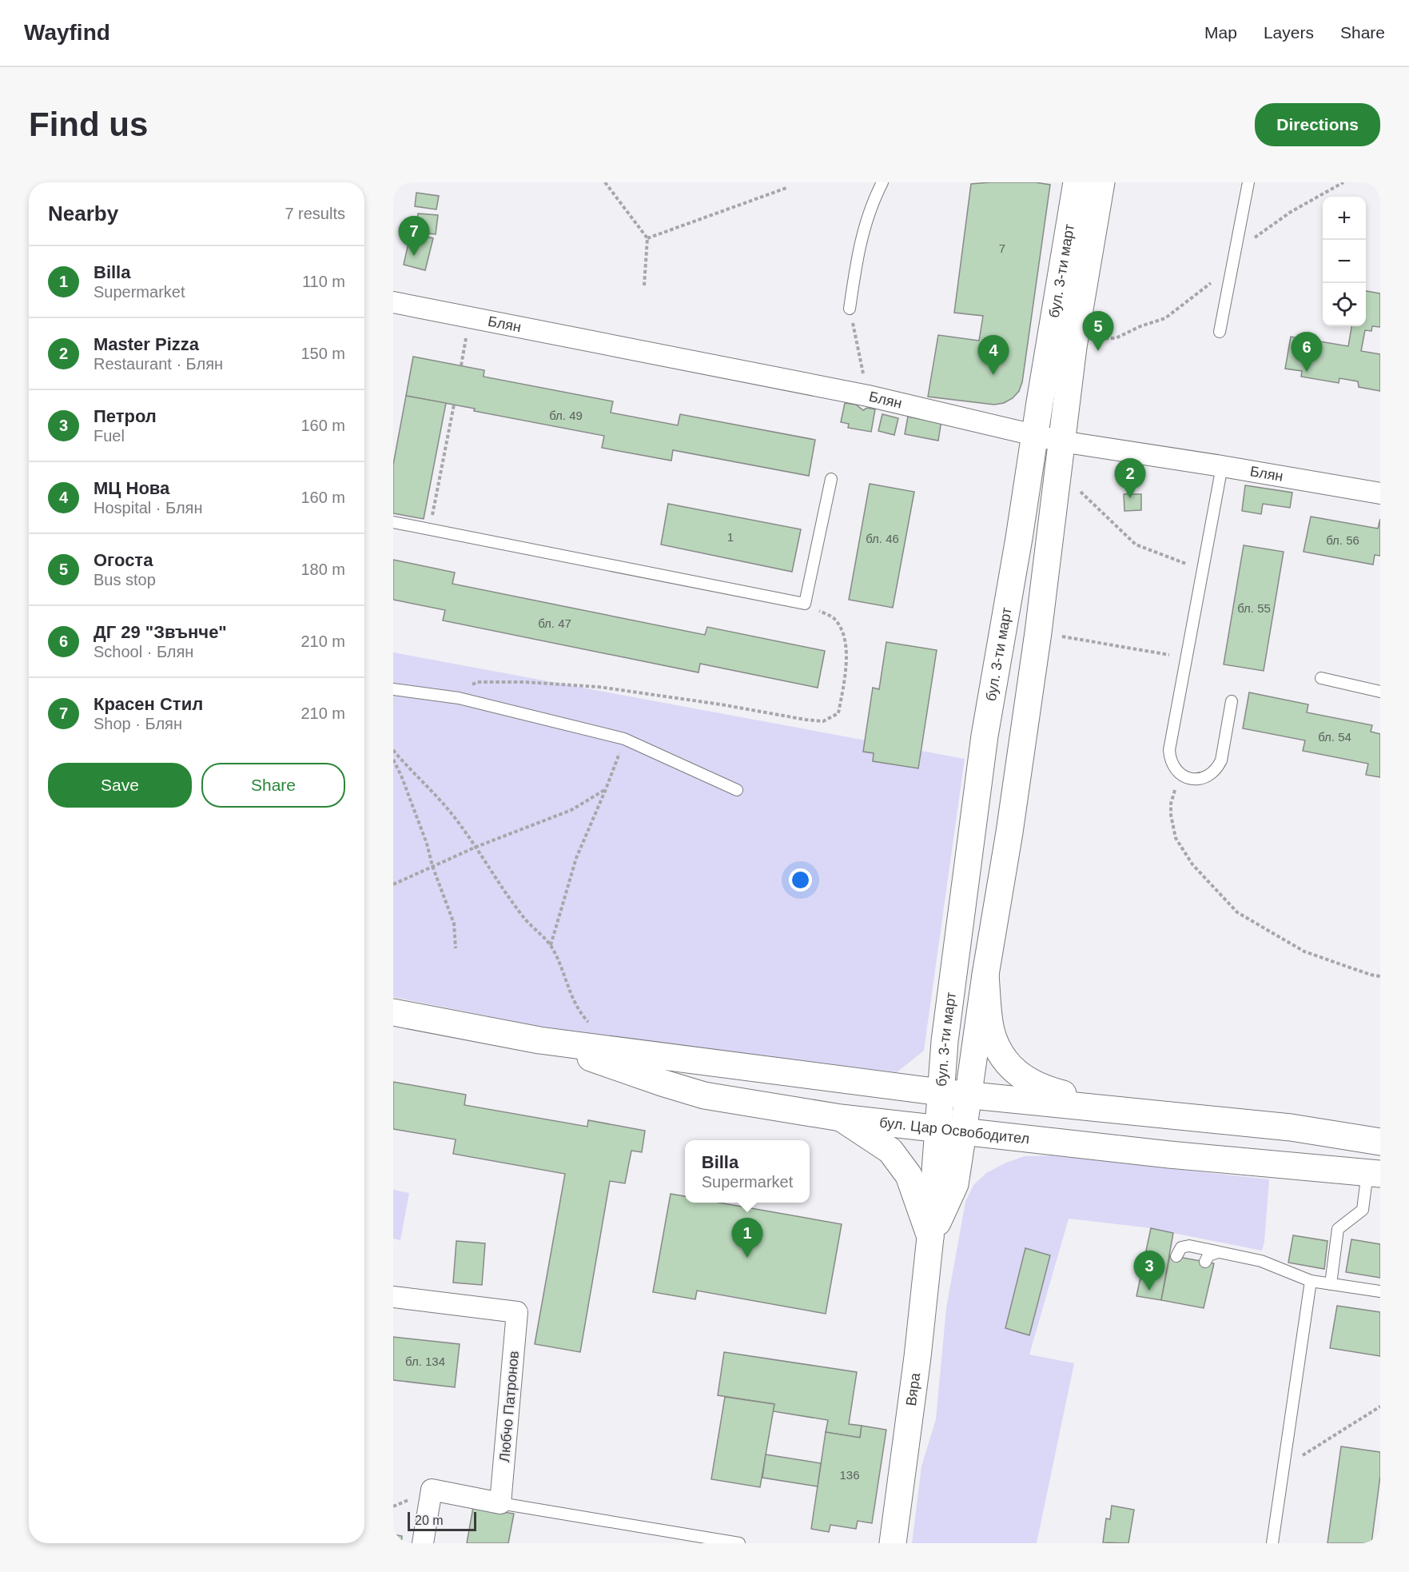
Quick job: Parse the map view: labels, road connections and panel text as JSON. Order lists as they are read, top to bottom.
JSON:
{
  "streets": {
    "street": [
      "бул. 3-ти март",
      "Блян",
      "бул. Цар Освободител",
      "Вяра",
      "Любчо Патронов"
    ]
  },
  "crossings": [
    ["бул. 3-ти март", "Блян"],
    ["бул. 3-ти март", "бул. Цар Освободител"],
    ["бул. 3-ти март", "Вяра"],
    ["бул. Цар Освободител", "Вяра"]
  ],
  "house_numbers": [
    "7",
    "бл. 49",
    "1",
    "бл. 46",
    "бл. 56",
    "бл. 55",
    "бл. 47",
    "бл. 54",
    "бл. 134",
    "136"
  ],
  "scale_bar": "20 m",
  "page": {
    "header": "Wayfind",
    "nav": ["Map", "Layers", "Share"],
    "buttons": [
      "Directions",
      ["Save", "Share"]
    ],
    "title": "Find us",
    "heading": ["Nearby", "7 results"],
    "map_buttons": ["+", "−"],
    "pins": [
      "7",
      "5",
      "6",
      "4",
      "2",
      "1",
      "3"
    ],
    "list": [
      {
        "mark": "1",
        "name": "Billa",
        "note": "Supermarket",
        "value": "110 m"
      },
      {
        "mark": "2",
        "name": "Master Pizza",
        "note": "Restaurant · Блян",
        "value": "150 m"
      },
      {
        "mark": "3",
        "name": "Петрол",
        "note": "Fuel",
        "value": "160 m"
      },
      {
        "mark": "4",
        "name": "МЦ Нова",
        "note": "Hospital · Блян",
        "value": "160 m"
      },
      {
        "mark": "5",
        "name": "Огоста",
        "note": "Bus stop",
        "value": "180 m"
      },
      {
        "mark": "6",
        "name": "ДГ 29 \"Звънче\"",
        "note": "School · Блян",
        "value": "210 m"
      },
      {
        "mark": "7",
        "name": "Красен Стил",
        "note": "Shop · Блян",
        "value": "210 m"
      }
    ],
    "popup": ["Billa", "Supermarket"],
    "scale": "20 m"
  }
}
